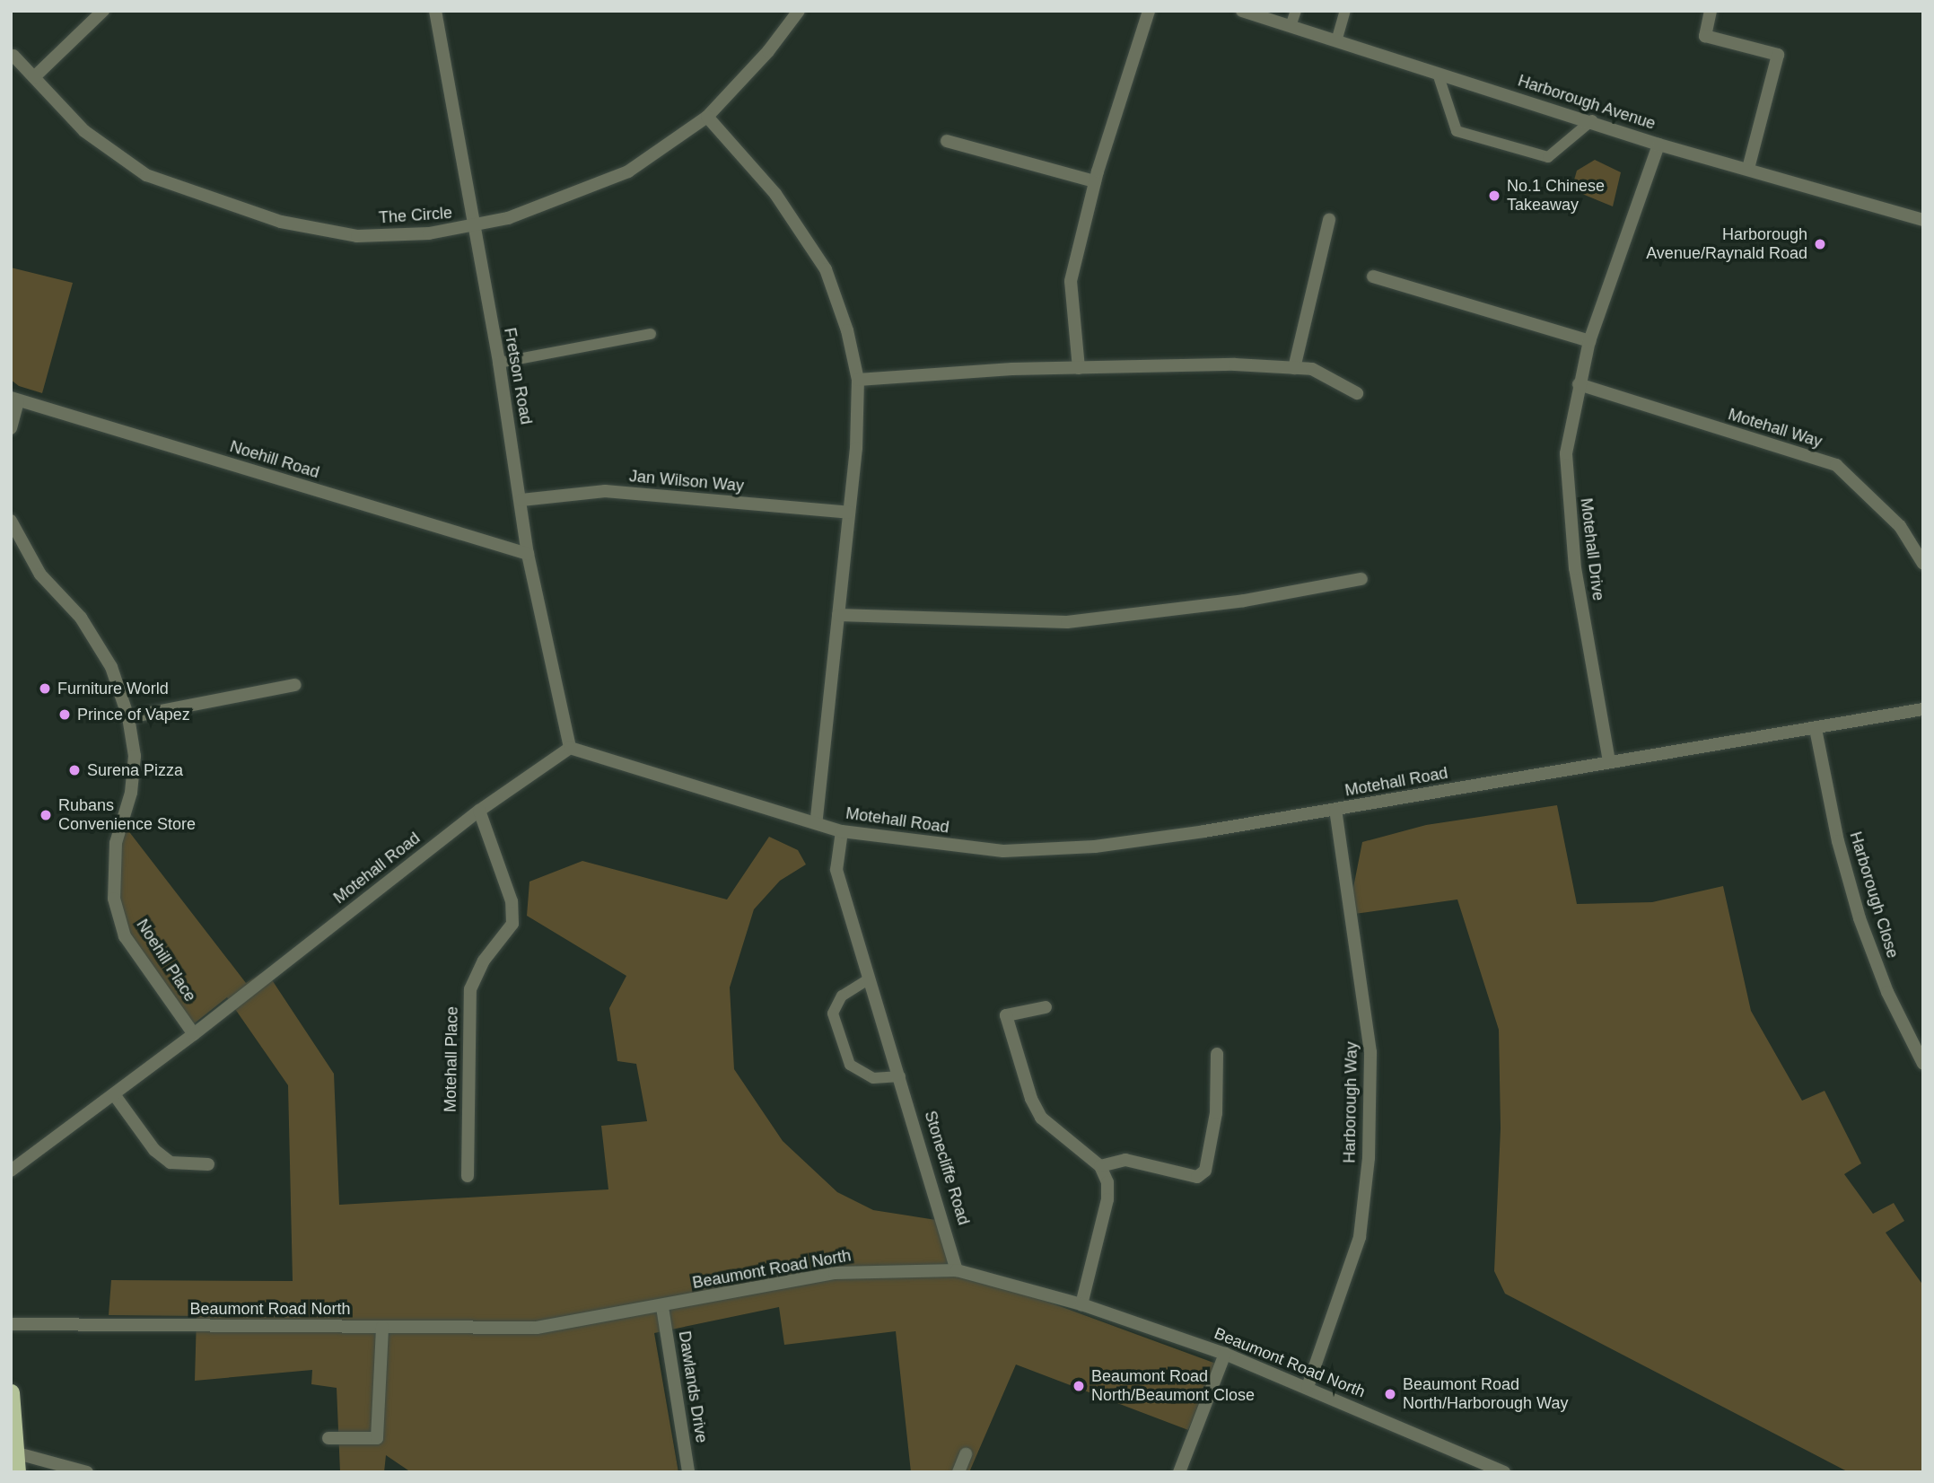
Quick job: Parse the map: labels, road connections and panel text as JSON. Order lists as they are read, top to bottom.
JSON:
{
  "streets": {
    "street": [
      "Harborough Avenue",
      "The Circle",
      "Fretson Road",
      "Motehall Way",
      "Noehill Road",
      "Jan Wilson Way",
      "Motehall Drive",
      "Motehall Road",
      "Harborough Close",
      "Noehill Place",
      "Motehall Place",
      "Harborough Way",
      "Stonecliffe Road",
      "Beaumont Road North",
      "Dawlands Drive"
    ]
  },
  "crossings": [
    ["Harborough Avenue", "Motehall Drive"],
    ["The Circle", "Fretson Road"],
    ["Fretson Road", "Noehill Road"],
    ["Fretson Road", "Jan Wilson Way"],
    ["Fretson Road", "Motehall Road"],
    ["Motehall Way", "Motehall Drive"],
    ["Motehall Drive", "Motehall Road"],
    ["Motehall Road", "Harborough Close"],
    ["Motehall Road", "Noehill Place"],
    ["Motehall Road", "Motehall Place"],
    ["Motehall Road", "Harborough Way"],
    ["Motehall Road", "Stonecliffe Road"],
    ["Harborough Way", "Beaumont Road North"],
    ["Stonecliffe Road", "Beaumont Road North"],
    ["Beaumont Road North", "Dawlands Drive"]
  ],
  "places": [
    "No.1 Chinese Takeaway",
    "Harborough Avenue/Raynald Road",
    "Furniture World",
    "Prince of Vapez",
    "Surena Pizza",
    "Rubans Convenience Store",
    "Beaumont Road North/Beaumont Close",
    "Beaumont Road North/Harborough Way"
  ]
}
